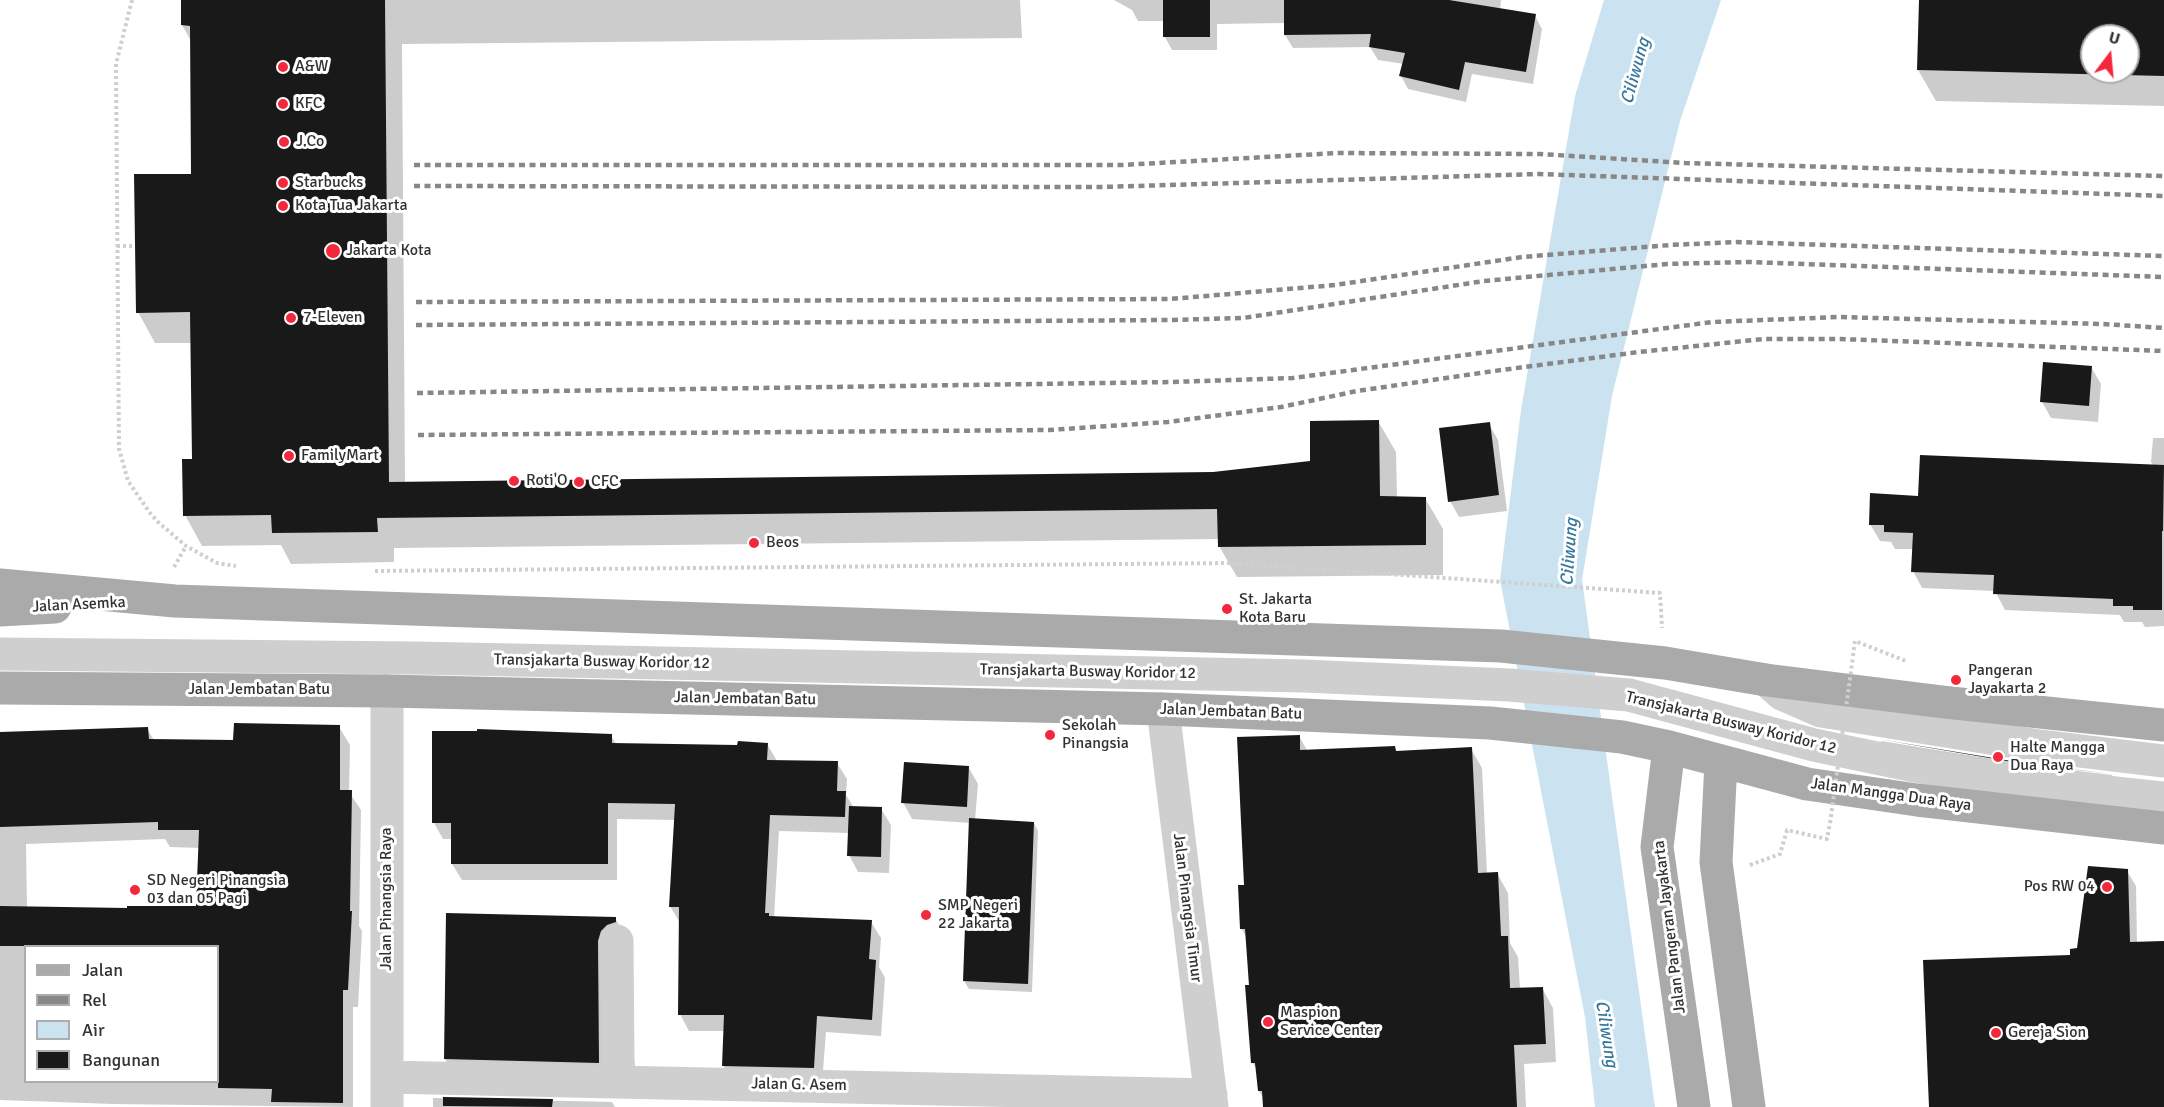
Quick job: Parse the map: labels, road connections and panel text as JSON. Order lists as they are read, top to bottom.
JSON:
{
  "streets": {
    "main road": [
      "Jalan Asemka",
      "Jalan Jembatan Batu",
      "Jalan Mangga Dua Raya",
      "Jalan Pangeran Jayakarta"
    ],
    "street": [
      "Transjakarta Busway Koridor 12",
      "Jalan Pinangsia Raya",
      "Jalan Pinangsia Timur",
      "Jalan G. Asem"
    ]
  },
  "crossings": [
    ["Jalan Jembatan Batu", "Jalan Mangga Dua Raya"],
    ["Jalan Jembatan Batu", "Jalan Pinangsia Raya"],
    ["Jalan Jembatan Batu", "Jalan Pinangsia Timur"],
    ["Jalan Mangga Dua Raya", "Jalan Pangeran Jayakarta"],
    ["Jalan Pinangsia Raya", "Jalan G. Asem"],
    ["Jalan Pinangsia Timur", "Jalan G. Asem"]
  ],
  "water": ["Ciliwung"],
  "places": [
    "A&W",
    "KFC",
    "J.Co",
    "Starbucks",
    "Kota Tua Jakarta",
    "Jakarta Kota",
    "7-Eleven",
    "FamilyMart",
    "Roti'O",
    "CFC",
    "Beos",
    "St. Jakarta Kota Baru",
    "Pangeran Jayakarta 2",
    "Sekolah Pinangsia",
    "Halte Mangga Dua Raya",
    "Pos RW 04",
    "SD Negeri Pinangsia 03 dan 05 Pagi",
    "SMP Negeri 22 Jakarta",
    "Maspion Service Center",
    "Gereja Sion"
  ],
  "legend": [
    "Jalan",
    "Rel",
    "Air",
    "Bangunan"
  ],
  "north": "top"
}
